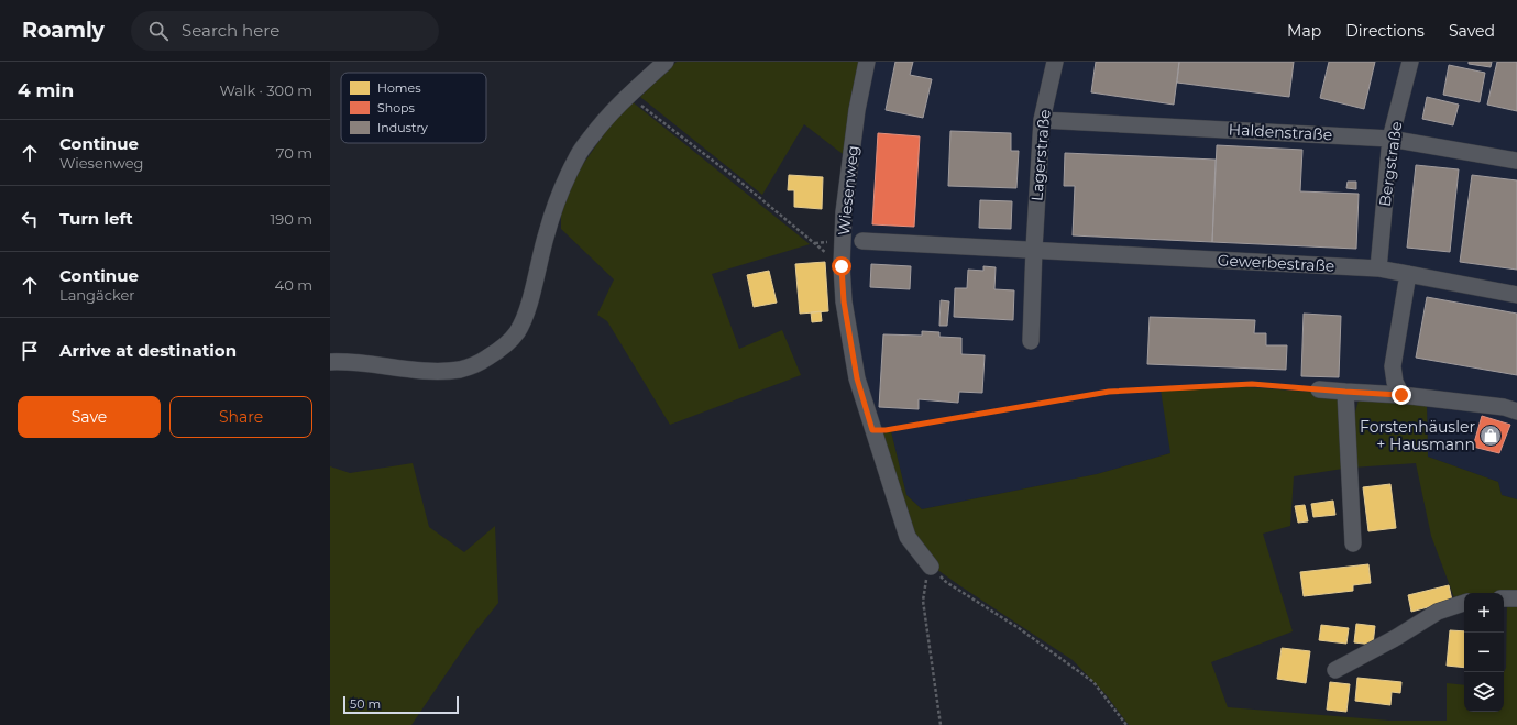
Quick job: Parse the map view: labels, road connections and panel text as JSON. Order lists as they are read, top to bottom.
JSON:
{
  "streets": {
    "street": [
      "Haldenstraße",
      "Lagerstraße",
      "Bergstraße",
      "Wiesenweg",
      "Gewerbestraße"
    ]
  },
  "crossings": [
    ["Haldenstraße", "Lagerstraße"],
    ["Haldenstraße", "Bergstraße"],
    ["Lagerstraße", "Gewerbestraße"],
    ["Bergstraße", "Gewerbestraße"]
  ],
  "places": {
    "shop": ["Forstenhäusler + Hausmann"]
  },
  "legend": ["Homes", "Shops", "Industry"],
  "scale_bar": "50 m",
  "page": {
    "header": "Roamly",
    "search": "Search here",
    "nav": ["Map", "Directions", "Saved"],
    "heading": ["4 min", "Walk · 300 m"],
    "list": [
      ["Continue", "Wiesenweg", "70 m"],
      ["Turn left", "190 m"],
      ["Continue", "Langäcker", "40 m"],
      "Arrive at destination"
    ],
    "buttons": ["Save", "Share"],
    "map_buttons": ["+", "−"],
    "scale": "50 m"
  }
}
